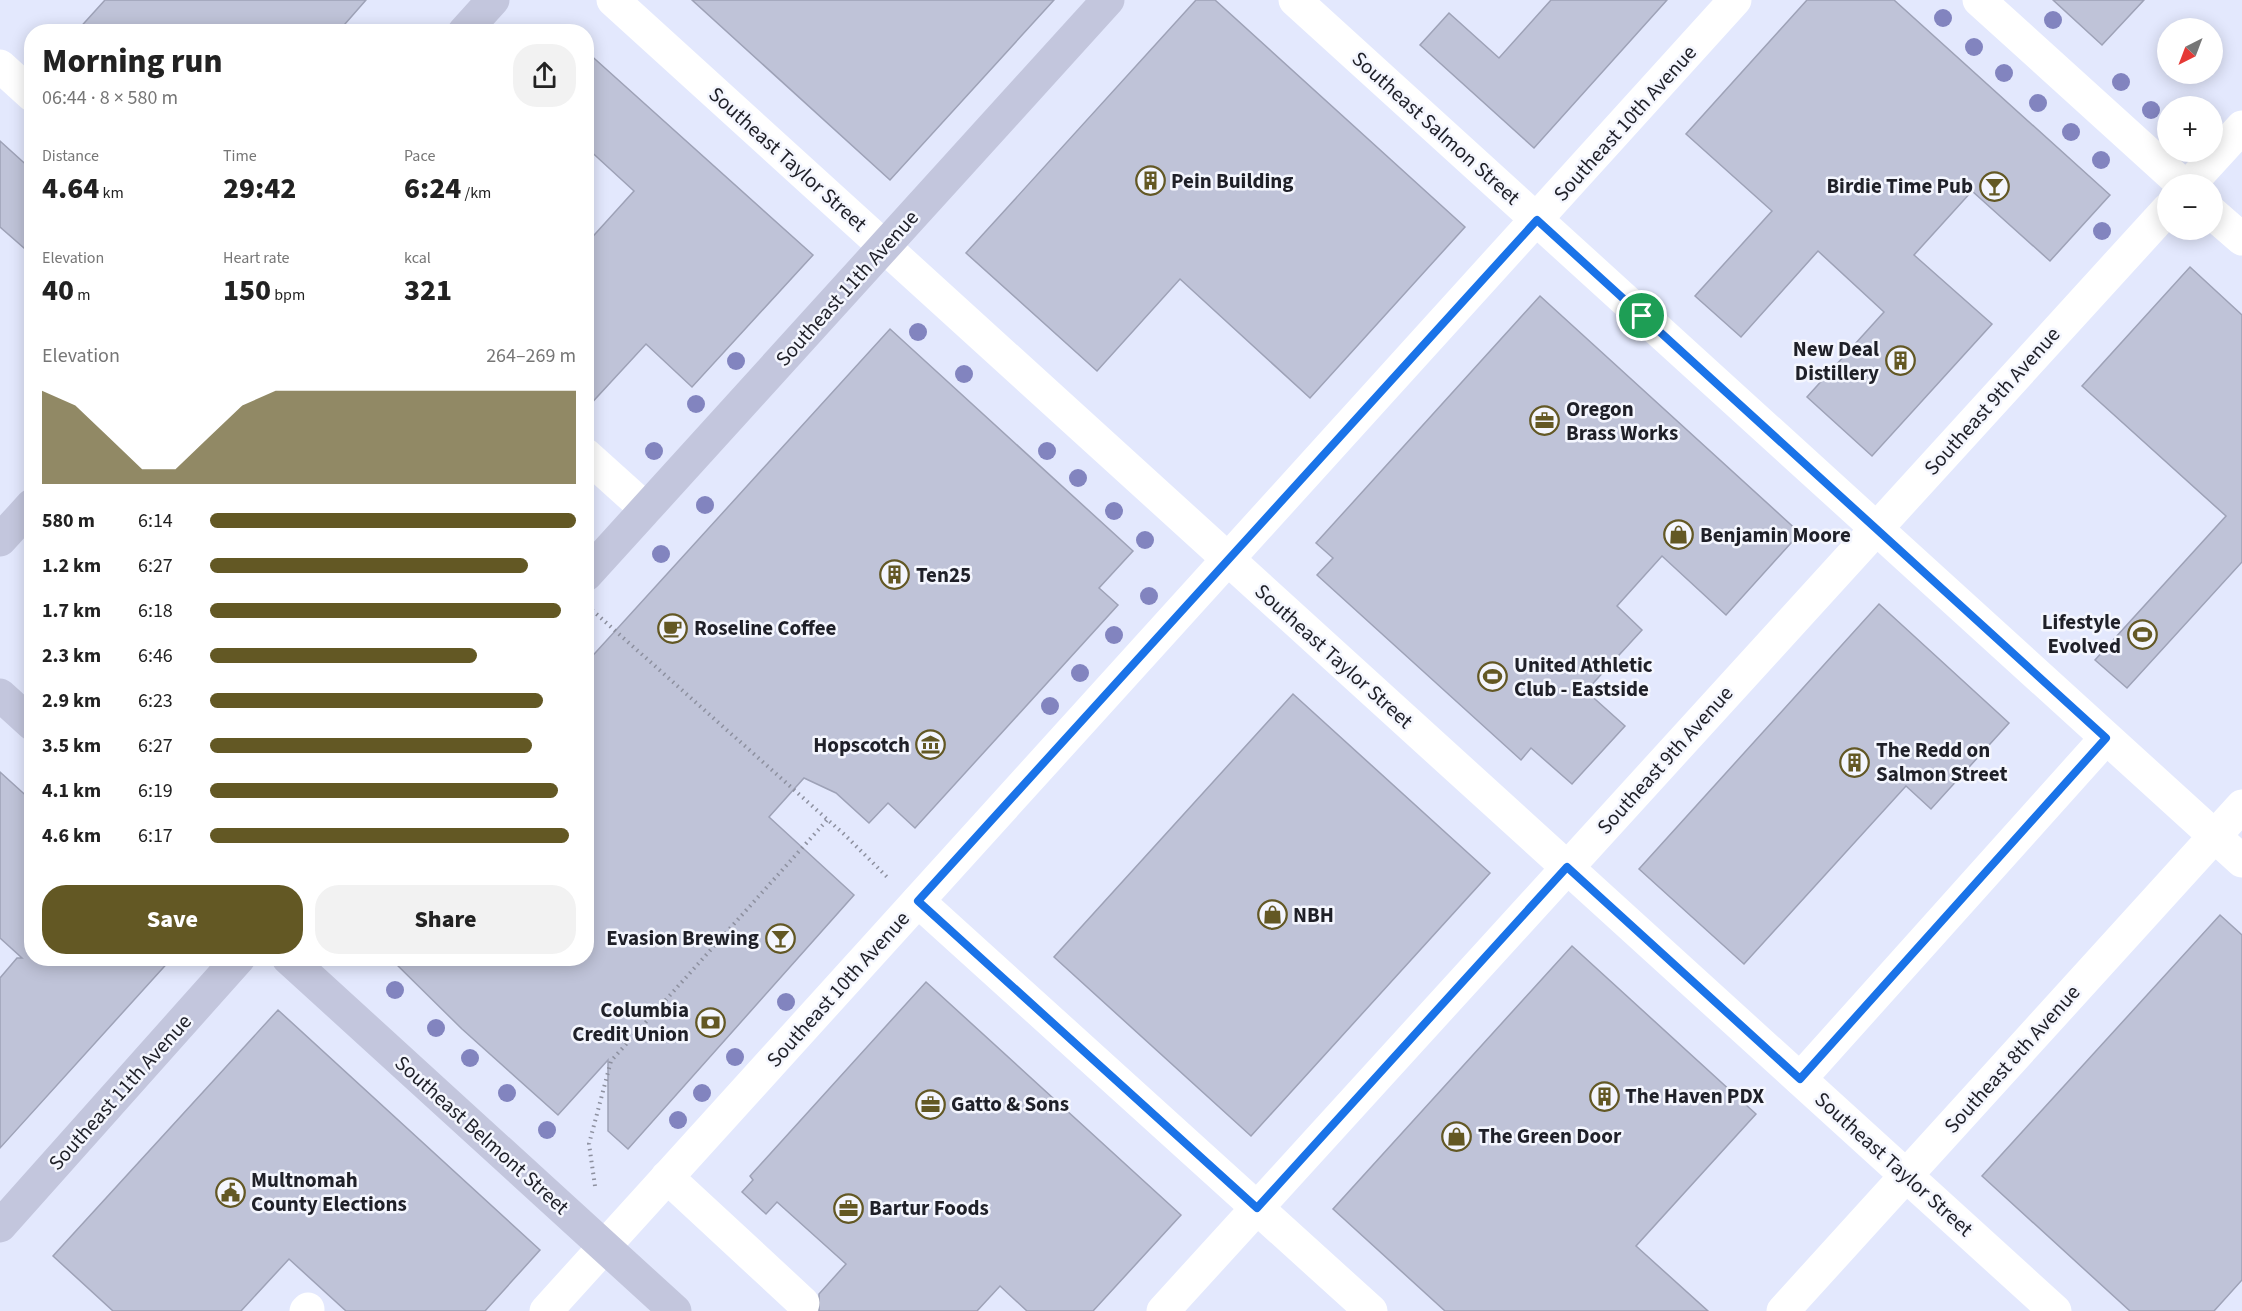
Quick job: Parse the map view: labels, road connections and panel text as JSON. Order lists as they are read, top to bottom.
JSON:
{
  "streets": {
    "main road": ["Southeast 11th Avenue", "Southeast Belmont Street"],
    "street": [
      "Southeast 10th Avenue",
      "Southeast Salmon Street",
      "Southeast Taylor Street",
      "Southeast 9th Avenue",
      "Southeast 8th Avenue"
    ]
  },
  "crossings": [
    ["Southeast 10th Avenue", "Southeast Salmon Street"],
    ["Southeast 10th Avenue", "Southeast Taylor Street"],
    ["Southeast 10th Avenue", "Southeast Belmont Street"],
    ["Southeast Salmon Street", "Southeast 9th Avenue"],
    ["Southeast Salmon Street", "Southeast 8th Avenue"],
    ["Southeast Taylor Street", "Southeast 11th Avenue"],
    ["Southeast Taylor Street", "Southeast 9th Avenue"],
    ["Southeast Taylor Street", "Southeast 8th Avenue"]
  ],
  "places": {
    "building": [
      "Pein Building",
      "New Deal Distillery",
      "Ten25",
      "The Redd on Salmon Street",
      "The Haven PDX"
    ],
    "bar": ["Birdie Time Pub", "Evasion Brewing"],
    "office": ["Oregon Brass Works", "Gatto & Sons", "Bartur Foods"],
    "shop": ["Benjamin Moore", "NBH", "The Green Door"],
    "cafe": ["Roseline Coffee"],
    "sports": ["Lifestyle Evolved", "United Athletic Club - Eastside"],
    "museum": ["Hopscotch"],
    "bank": ["Columbia Credit Union"],
    "public building": ["Multnomah County Elections"]
  },
  "north": "bottom left",
  "page": {
    "map_buttons": ["+", "−"],
    "heading": ["Morning run", "06:44 · 8 × 580 m"],
    "stats": [
      ["Distance", "4.64 km"],
      ["Time", "29:42"],
      ["Pace", "6:24 /km"],
      ["Elevation", "40 m"],
      ["Heart rate", "150 bpm"],
      ["kcal", "321"]
    ],
    "chart": ["Elevation", "264–269 m"],
    "list": [
      {
        "name": "580 m",
        "note": "6:14"
      },
      {
        "name": "1.2 km",
        "note": "6:27"
      },
      {
        "name": "1.7 km",
        "note": "6:18"
      },
      {
        "name": "2.3 km",
        "note": "6:46"
      },
      {
        "name": "2.9 km",
        "note": "6:23"
      },
      {
        "name": "3.5 km",
        "note": "6:27"
      },
      {
        "name": "4.1 km",
        "note": "6:19"
      },
      {
        "name": "4.6 km",
        "note": "6:17"
      }
    ],
    "buttons": ["Save", "Share"]
  }
}
